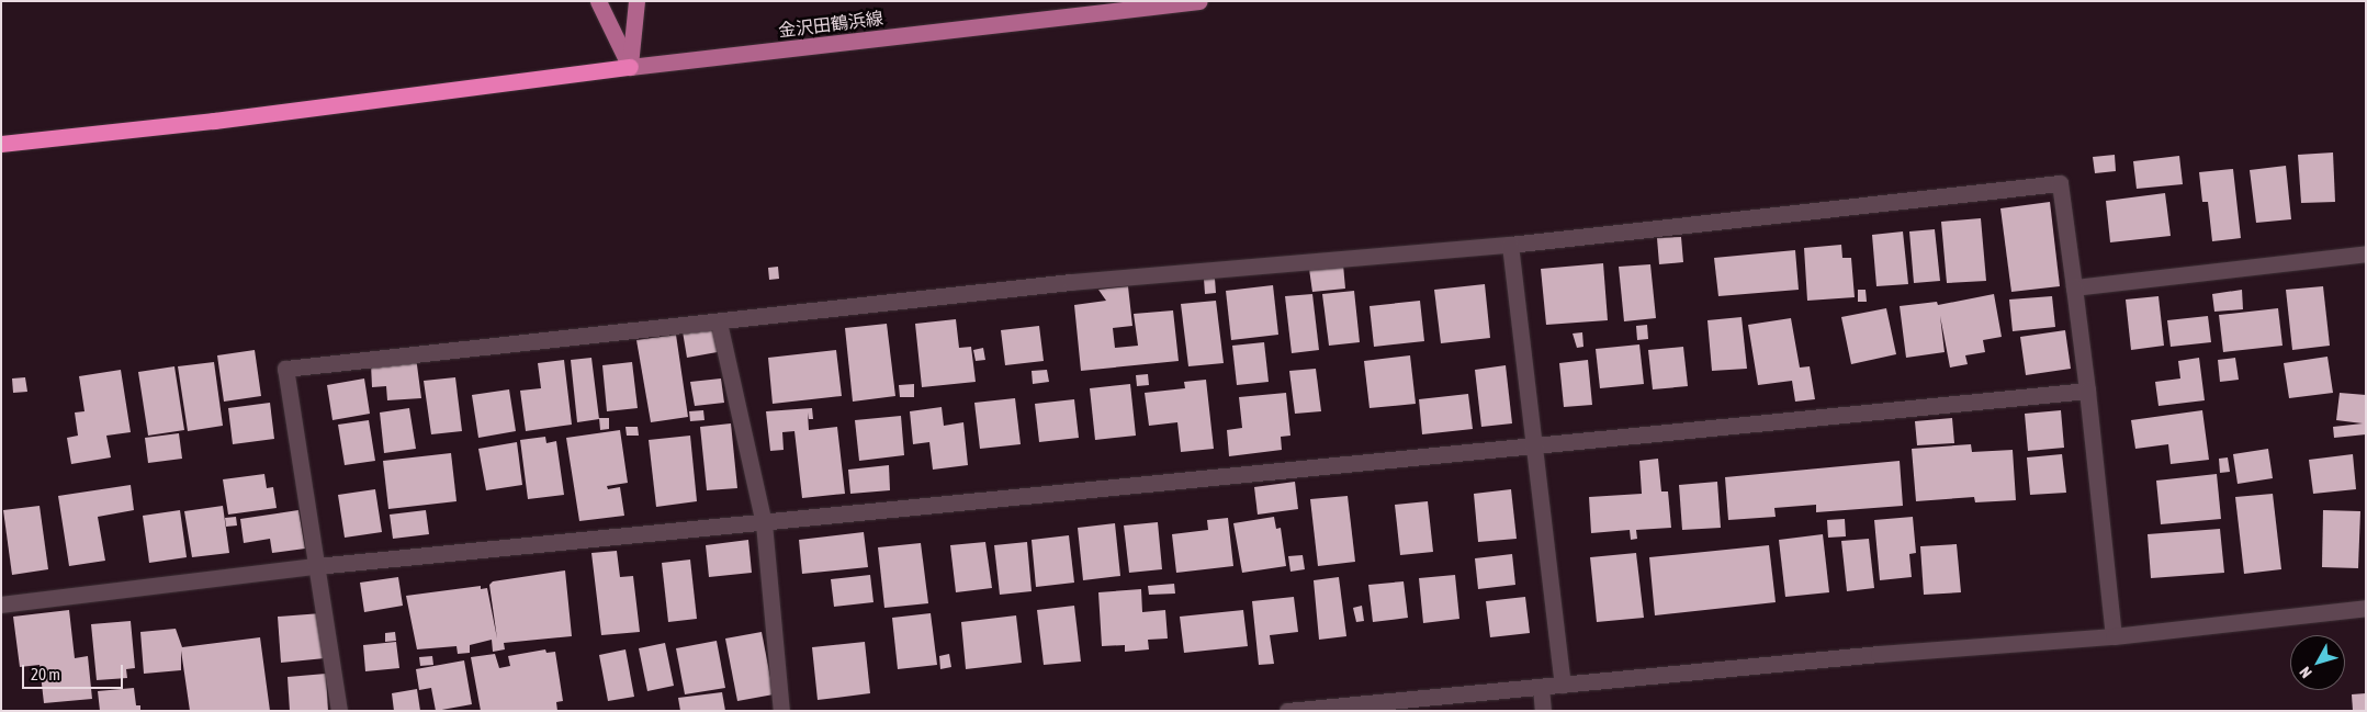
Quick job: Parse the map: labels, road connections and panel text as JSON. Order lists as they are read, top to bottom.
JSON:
{
  "streets": {
    "main road": ["金沢田鶴浜線"]
  },
  "scale_bar": "20 m",
  "north": "bottom left"
}
